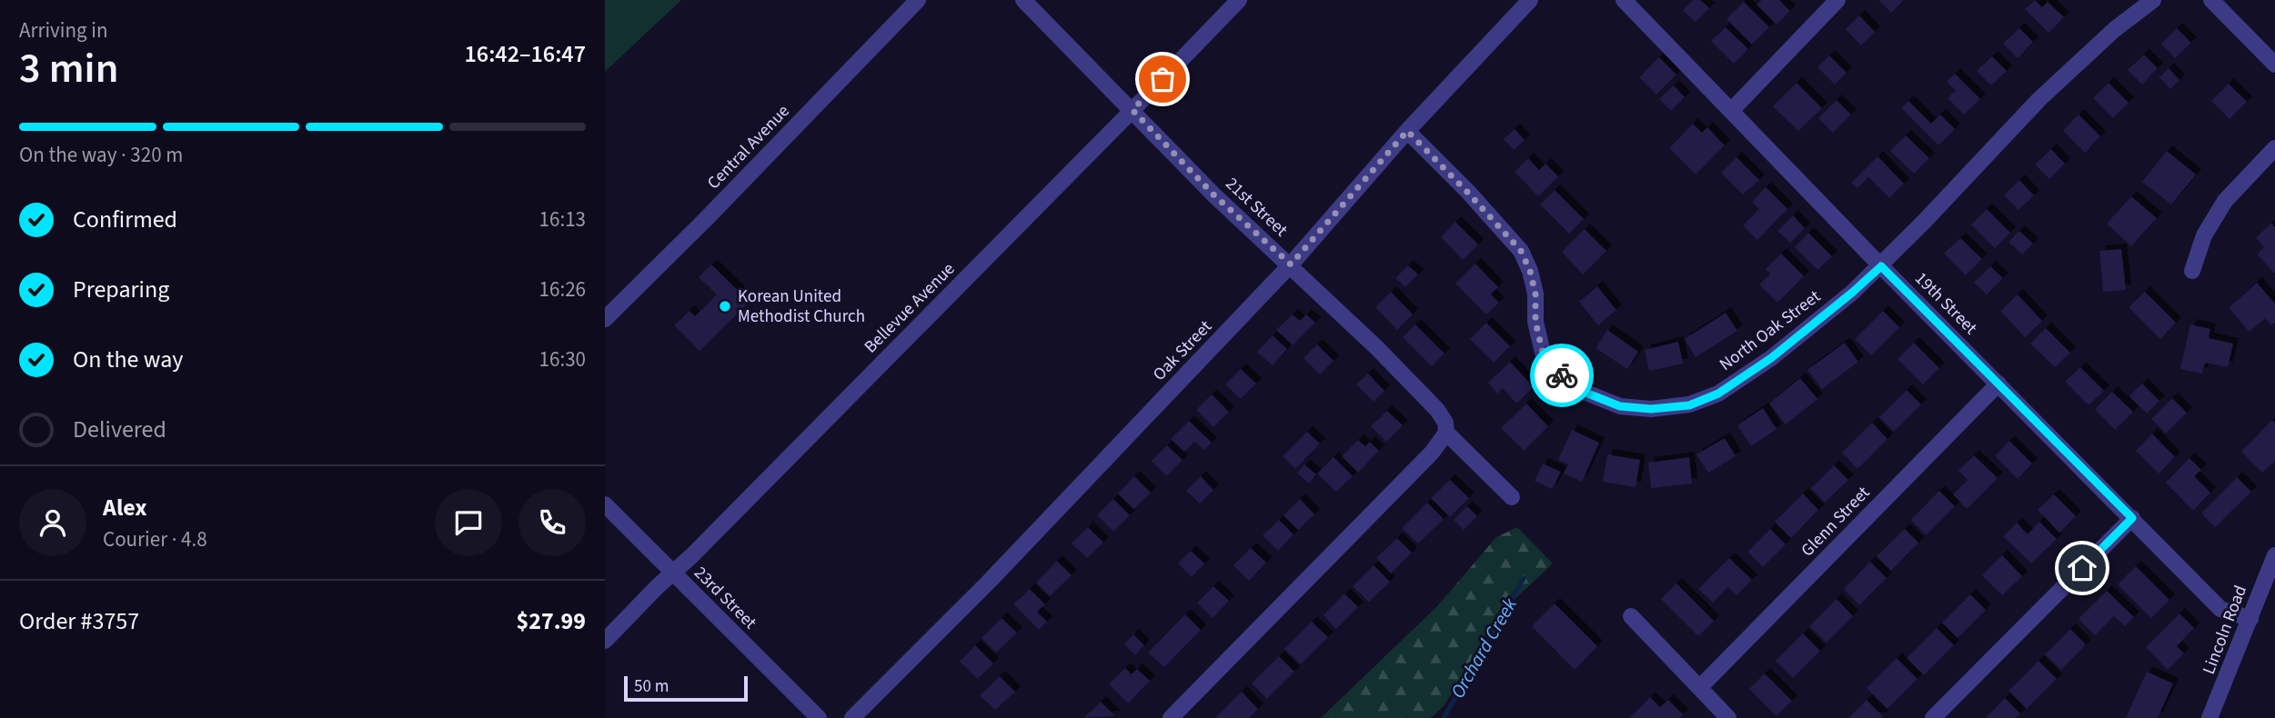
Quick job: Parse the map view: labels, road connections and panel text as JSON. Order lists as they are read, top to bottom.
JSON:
{
  "streets": {
    "street": [
      "Central Avenue",
      "21st Street",
      "19th Street",
      "Bellevue Avenue",
      "North Oak Street",
      "Oak Street",
      "Glenn Street",
      "23rd Street",
      "Lincoln Road"
    ]
  },
  "crossings": [
    ["21st Street", "Bellevue Avenue"],
    ["21st Street", "Oak Street"],
    ["19th Street", "North Oak Street"],
    ["19th Street", "Glenn Street"],
    ["19th Street", "Lincoln Road"],
    ["Bellevue Avenue", "23rd Street"],
    ["North Oak Street", "Oak Street"]
  ],
  "water": ["Orchard Creek"],
  "places": ["Korean United Methodist Church"],
  "scale_bar": "50 m",
  "page": {
    "heading": ["3 min", "Arriving in", "16:42–16:47"],
    "panel": [
      "Alex",
      "Courier · 4.8",
      "Order #3757",
      "$27.99"
    ],
    "bar": "On the way · 320 m",
    "list": [
      ["Confirmed", "16:13"],
      ["Preparing", "16:26"],
      ["On the way", "16:30"],
      "Delivered"
    ],
    "scale": "50 m"
  }
}
